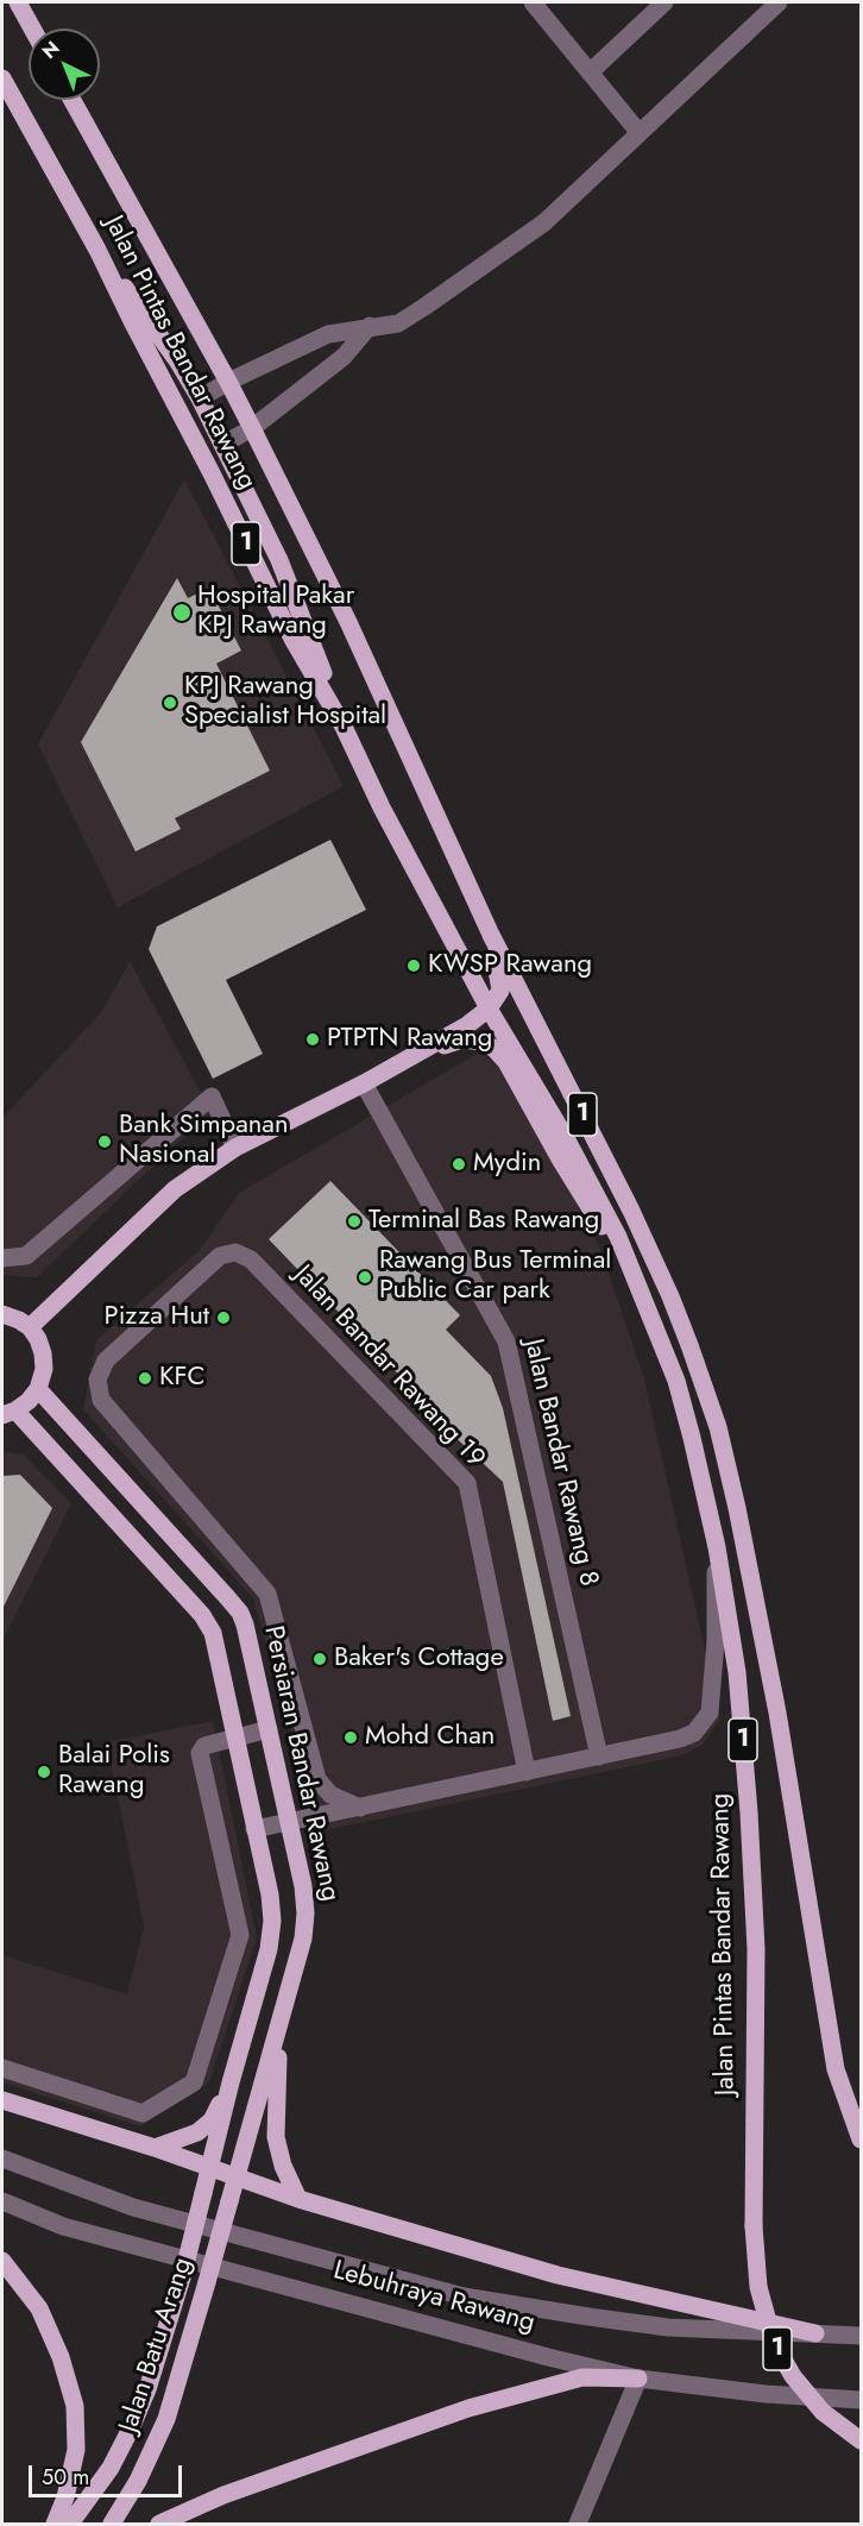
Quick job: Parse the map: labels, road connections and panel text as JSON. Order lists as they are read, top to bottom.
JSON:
{
  "streets": {
    "main road": [
      "Jalan Pintas Bandar Rawang",
      "1",
      "Persiaran Bandar Rawang",
      "Jalan Batu Arang"
    ],
    "street": ["Jalan Bandar Rawang 19", "Jalan Bandar Rawang 8", "Lebuhraya Rawang"]
  },
  "crossings": [
    ["Persiaran Bandar Rawang", "Jalan Batu Arang"]
  ],
  "places": [
    "Hospital Pakar KPJ Rawang",
    "KPJ Rawang Specialist Hospital",
    "KWSP Rawang",
    "PTPTN Rawang",
    "Bank Simpanan Nasional",
    "Mydin",
    "Terminal Bas Rawang",
    "Rawang Bus Terminal Public Car park",
    "Pizza Hut",
    "KFC",
    "Baker's Cottage",
    "Mohd Chan",
    "Balai Polis Rawang"
  ],
  "scale_bar": "50 m",
  "north": "top left"
}
